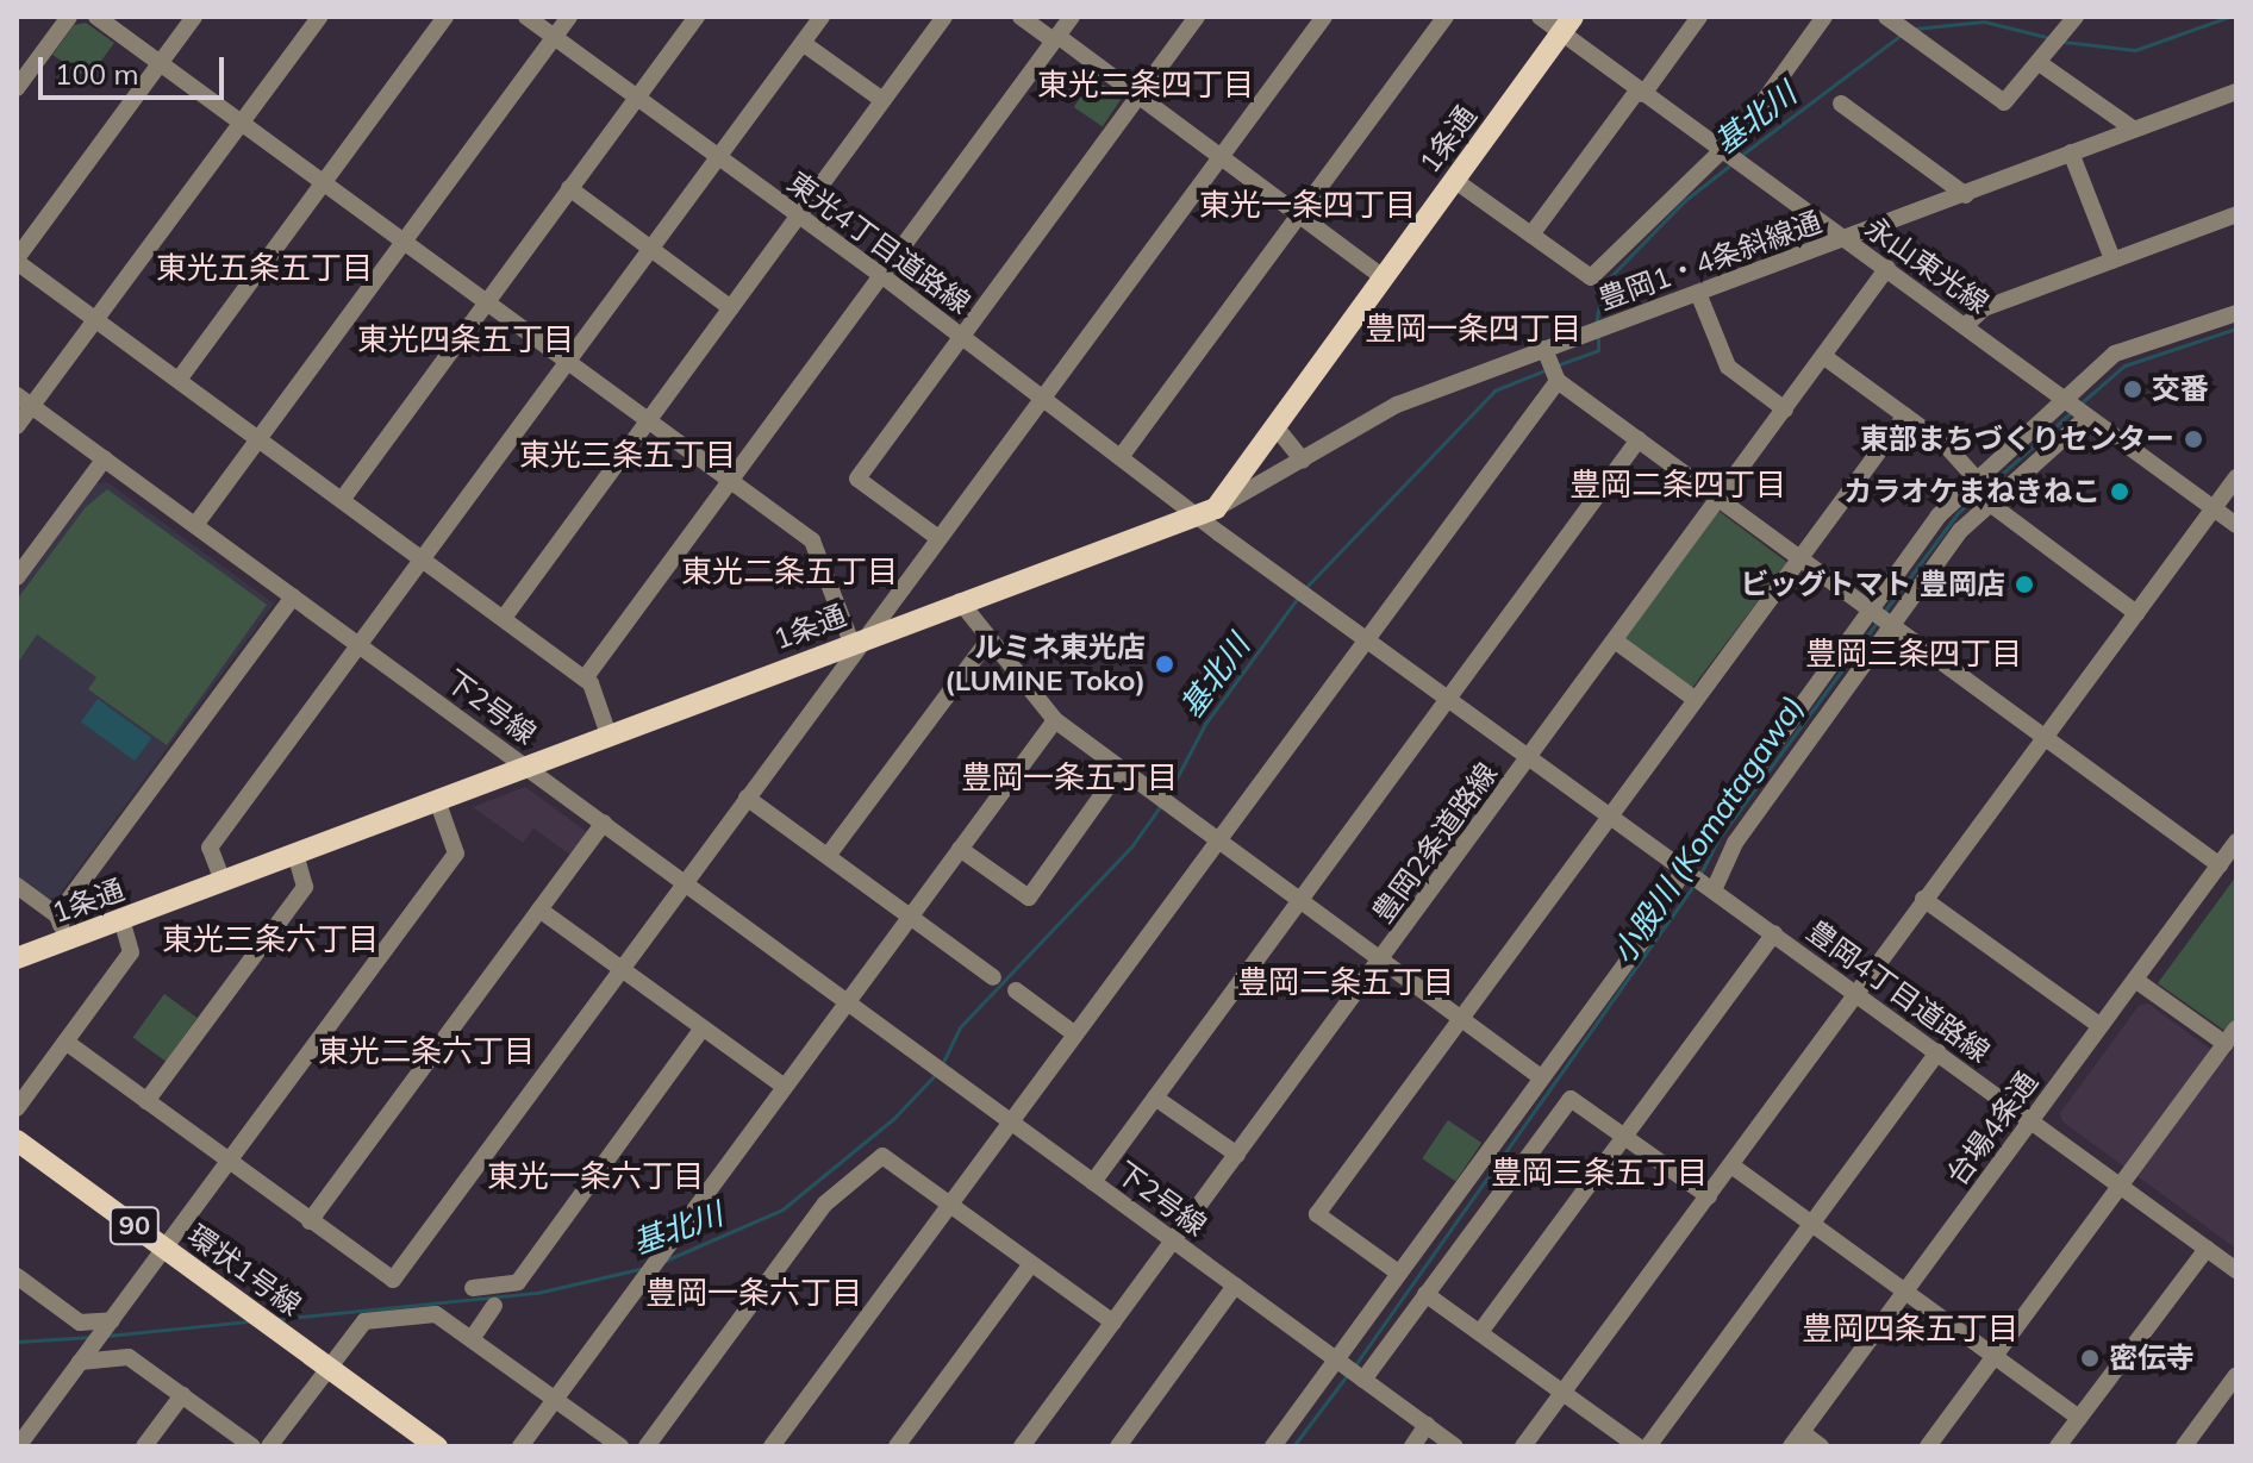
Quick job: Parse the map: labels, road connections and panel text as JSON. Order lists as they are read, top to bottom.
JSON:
{
  "streets": {
    "main road": ["1条通", "90", "環状1号線"],
    "street": [
      "東光4丁目道路線",
      "豊岡1・4条斜線通",
      "永山東光線",
      "下2号線",
      "豊岡2条道路線",
      "豊岡4丁目道路線",
      "台場4条通"
    ]
  },
  "crossings": [
    ["1条通", "東光4丁目道路線"],
    ["1条通", "豊岡1・4条斜線通"],
    ["1条通", "永山東光線"],
    ["1条通", "下2号線"],
    ["東光4丁目道路線", "豊岡1・4条斜線通"],
    ["豊岡1・4条斜線通", "永山東光線"],
    ["永山東光線", "豊岡2条道路線"],
    ["下2号線", "豊岡2条道路線"],
    ["豊岡4丁目道路線", "台場4条通"]
  ],
  "districts": [
    "東光二条四丁目",
    "東光一条四丁目",
    "東光五条五丁目",
    "豊岡一条四丁目",
    "東光四条五丁目",
    "東光三条五丁目",
    "豊岡二条四丁目",
    "東光二条五丁目",
    "豊岡三条四丁目",
    "豊岡一条五丁目",
    "東光三条六丁目",
    "豊岡二条五丁目",
    "東光二条六丁目",
    "豊岡三条五丁目",
    "東光一条六丁目",
    "豊岡一条六丁目",
    "豊岡四条五丁目"
  ],
  "water": ["基北川", "小股川 (Komatagawa)"],
  "places": [
    "交番",
    "東部まちづくりセンター",
    "カラオケまねきねこ",
    "ビッグトマト 豊岡店",
    "ルミネ東光店 (LUMINE Toko)",
    "密伝寺"
  ],
  "scale_bar": "100 m"
}
